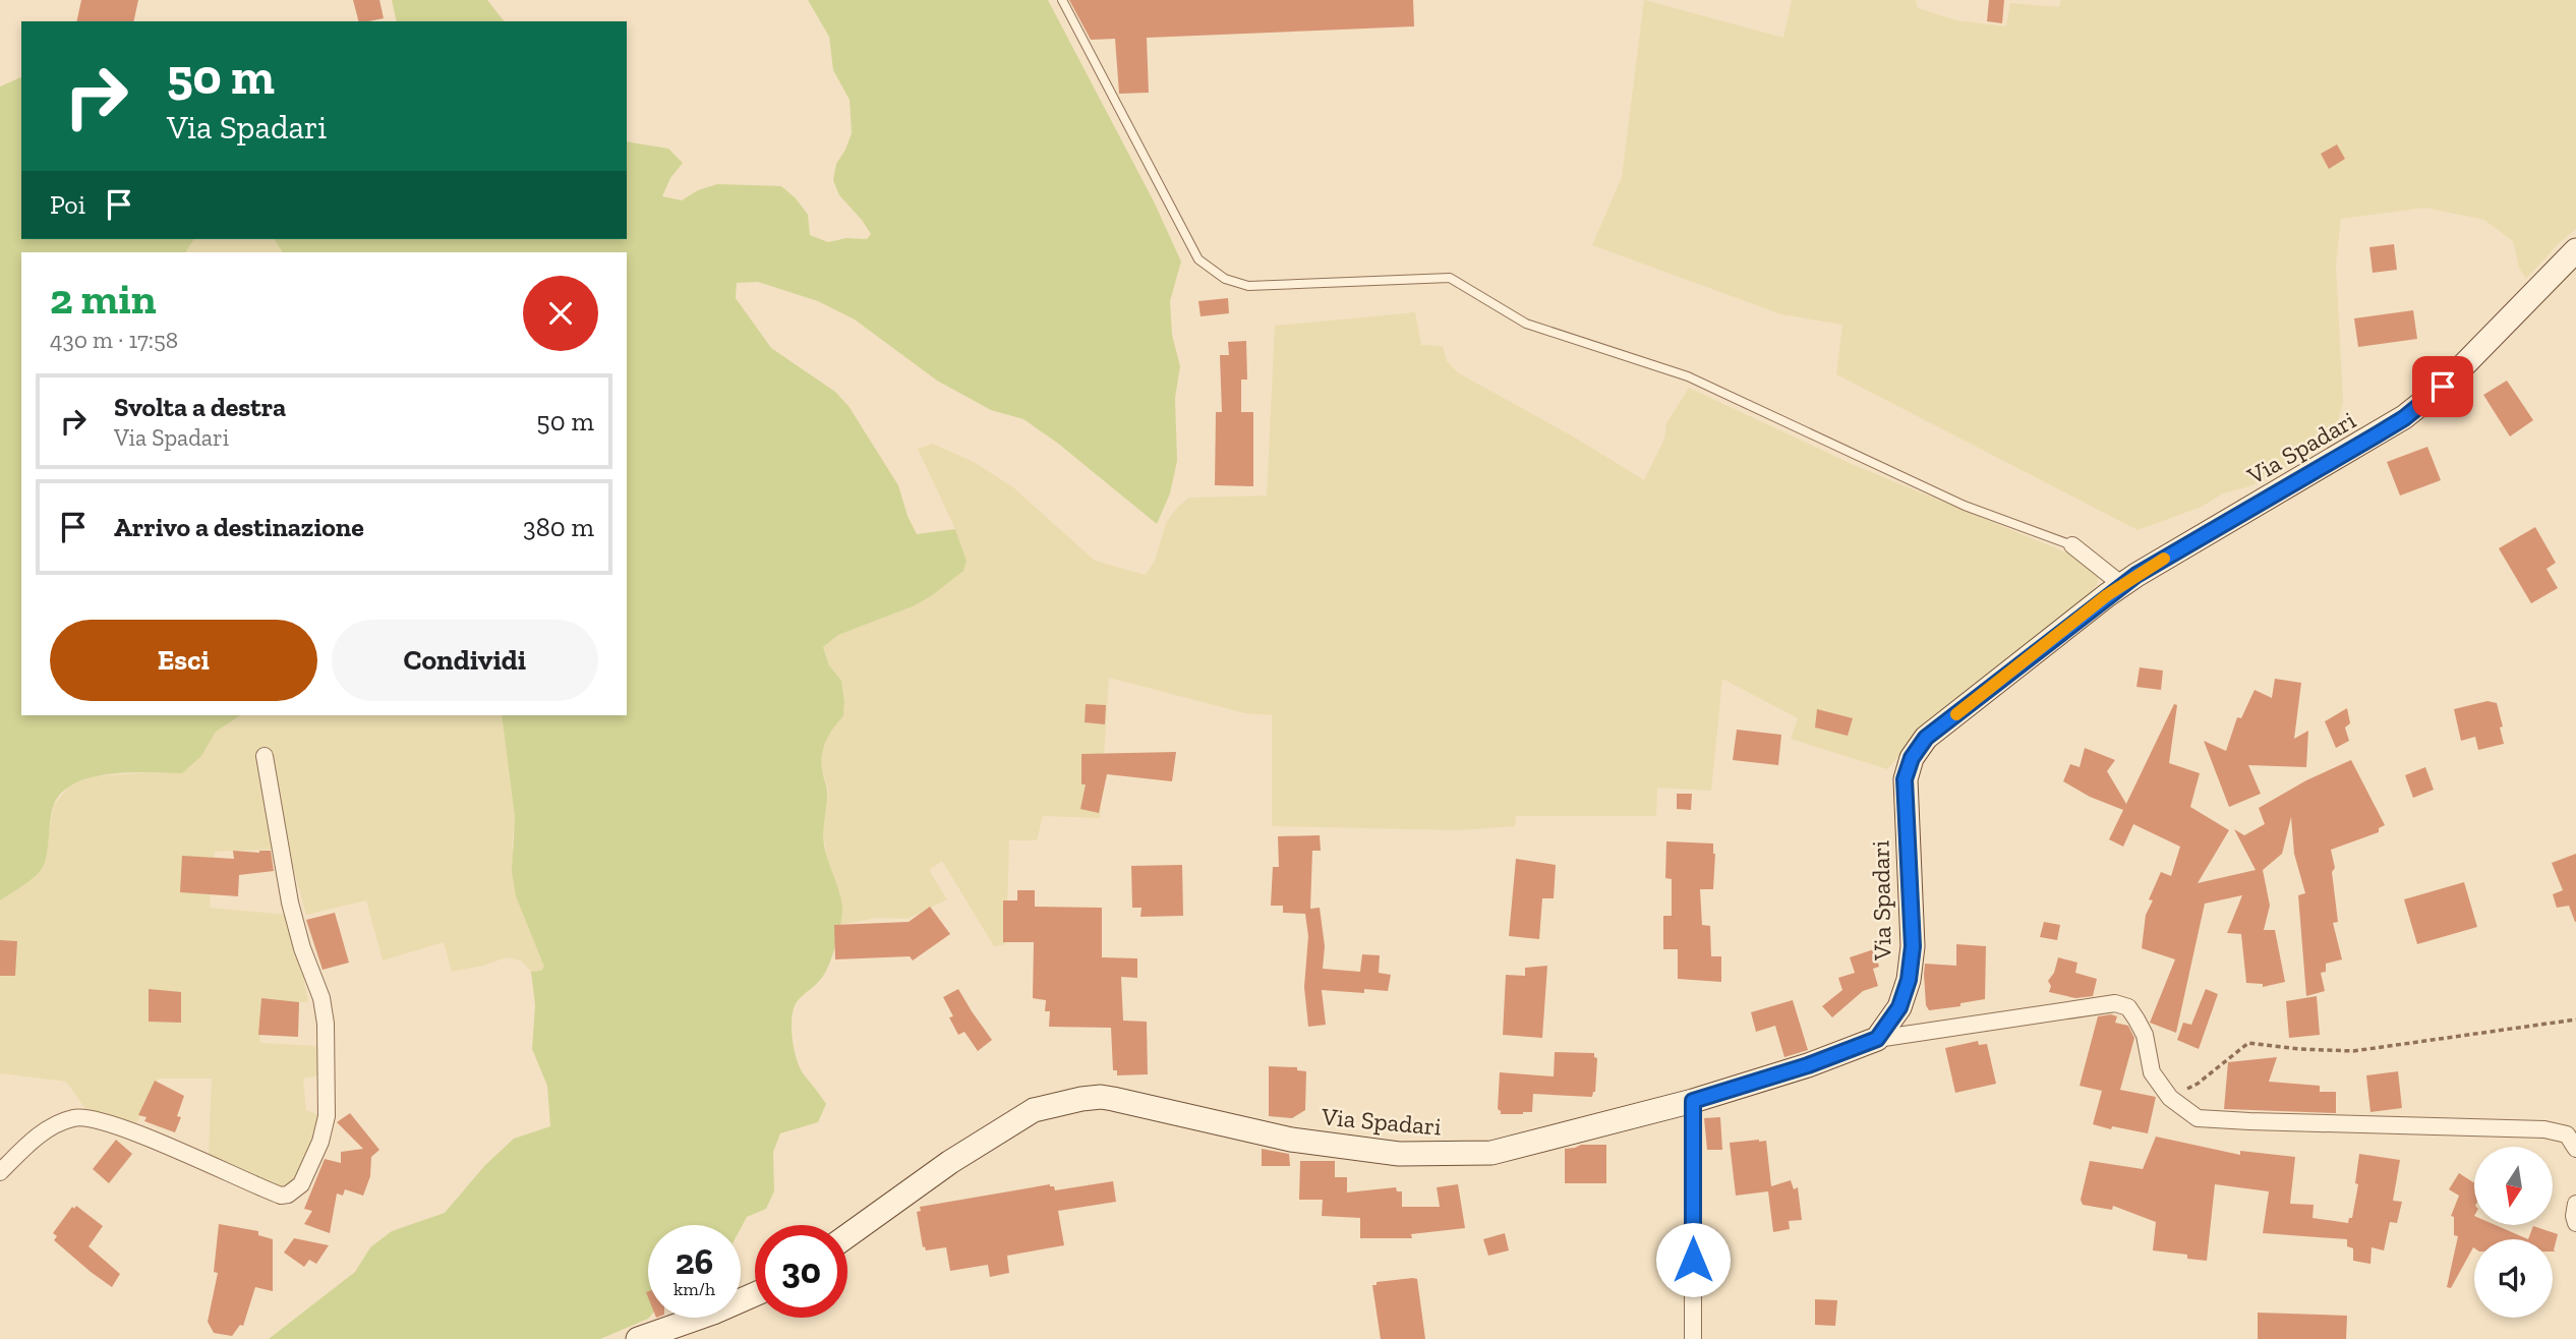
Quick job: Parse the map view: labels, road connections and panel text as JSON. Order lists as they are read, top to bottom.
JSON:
{
  "streets": {
    "street": ["Via Spadari"]
  },
  "north": "bottom",
  "page": {
    "turn": ["50 m", "Via Spadari"],
    "then": "Poi",
    "heading": ["2 min", "430 m · 17:58"],
    "list": [
      {
        "name": "Svolta a destra",
        "note": "Via Spadari",
        "value": "50 m"
      },
      {
        "name": "Arrivo a destinazione",
        "value": "380 m"
      }
    ],
    "buttons": ["Esci", "Condividi"],
    "speed": "26 km/h",
    "limit": "30"
  }
}
